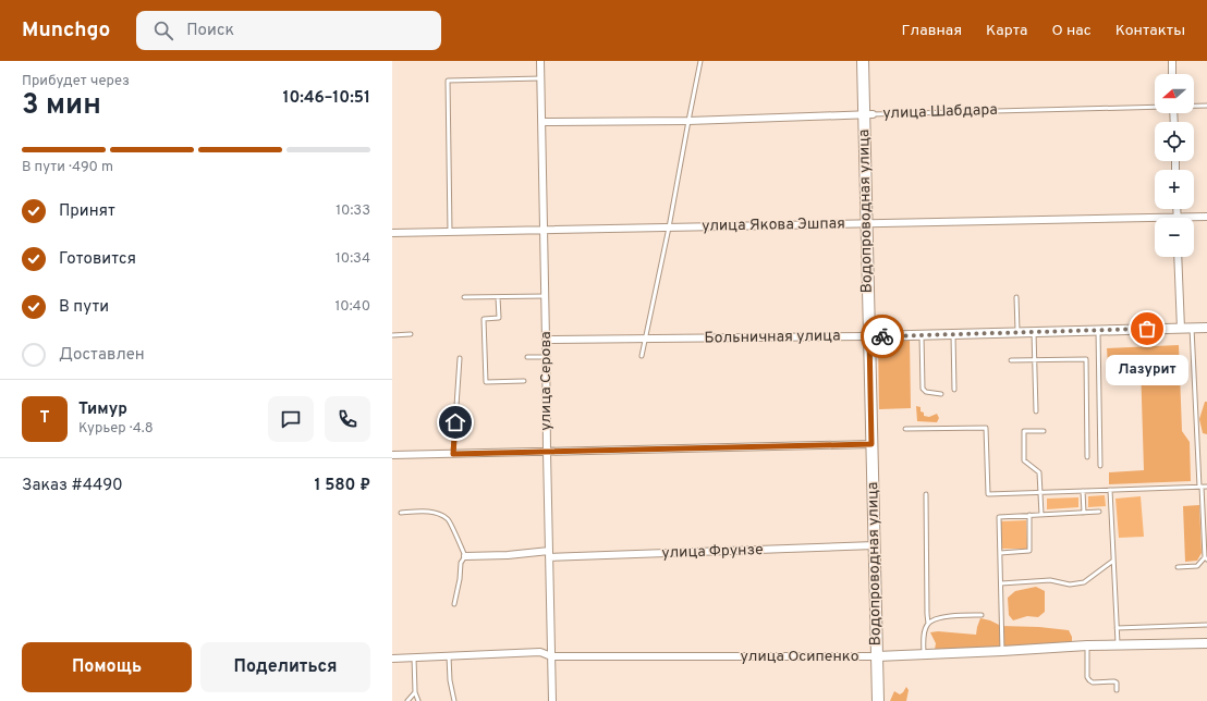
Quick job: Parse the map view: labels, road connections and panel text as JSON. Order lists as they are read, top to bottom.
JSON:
{
  "streets": {
    "main road": ["Водопроводная улица"],
    "street": [
      "улица Шабдара",
      "улица Якова Эшпая",
      "Больничная улица",
      "улица Серова",
      "улица Фрунзе",
      "улица Осипенко"
    ]
  },
  "crossings": [
    ["улица Шабдара", "Водопроводная улица"],
    ["улица Шабдара", "улица Серова"],
    ["Водопроводная улица", "улица Якова Эшпая"],
    ["Водопроводная улица", "Больничная улица"],
    ["Водопроводная улица", "улица Фрунзе"],
    ["Водопроводная улица", "улица Осипенко"],
    ["улица Якова Эшпая", "улица Серова"],
    ["Больничная улица", "улица Серова"],
    ["улица Серова", "улица Фрунзе"],
    ["улица Серова", "улица Осипенко"]
  ],
  "places": ["Лазурит"],
  "north": "left",
  "page": {
    "header": "Munchgo",
    "search": "Поиск",
    "nav": [
      "Главная",
      "Карта",
      "О нас",
      "Контакты"
    ],
    "heading": ["3 мин", "Прибудет через", "10:46–10:51"],
    "panel": [
      "Тимур",
      "Курьер · 4.8",
      "Заказ #4490",
      "1 580 ₽"
    ],
    "map_buttons": ["+", "−"],
    "bar": "В пути · 490 m",
    "list": [
      ["Принят", "10:33"],
      ["Готовится", "10:34"],
      ["В пути", "10:40"],
      "Доставлен"
    ],
    "bubble": "Лазурит",
    "round": "Т",
    "buttons": ["Помощь", "Поделиться"]
  }
}
